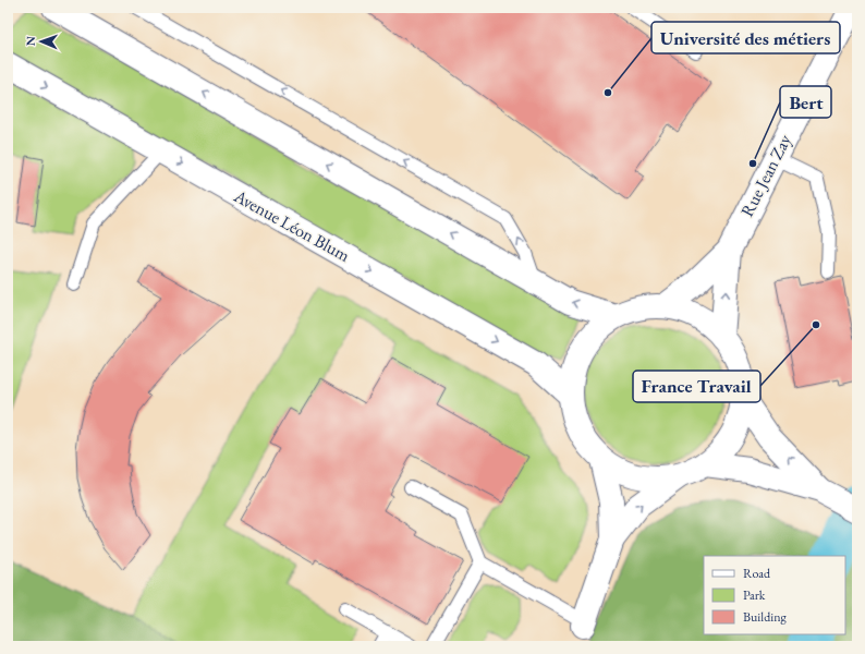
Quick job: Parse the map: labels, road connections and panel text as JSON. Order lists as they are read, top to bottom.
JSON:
{
  "streets": {
    "street": ["Rue Jean Zay", "Avenue Léon Blum"]
  },
  "places": ["Université des métiers", "Bert", "France Travail"],
  "legend": ["Road", "Park", "Building"],
  "north": "left"
}
